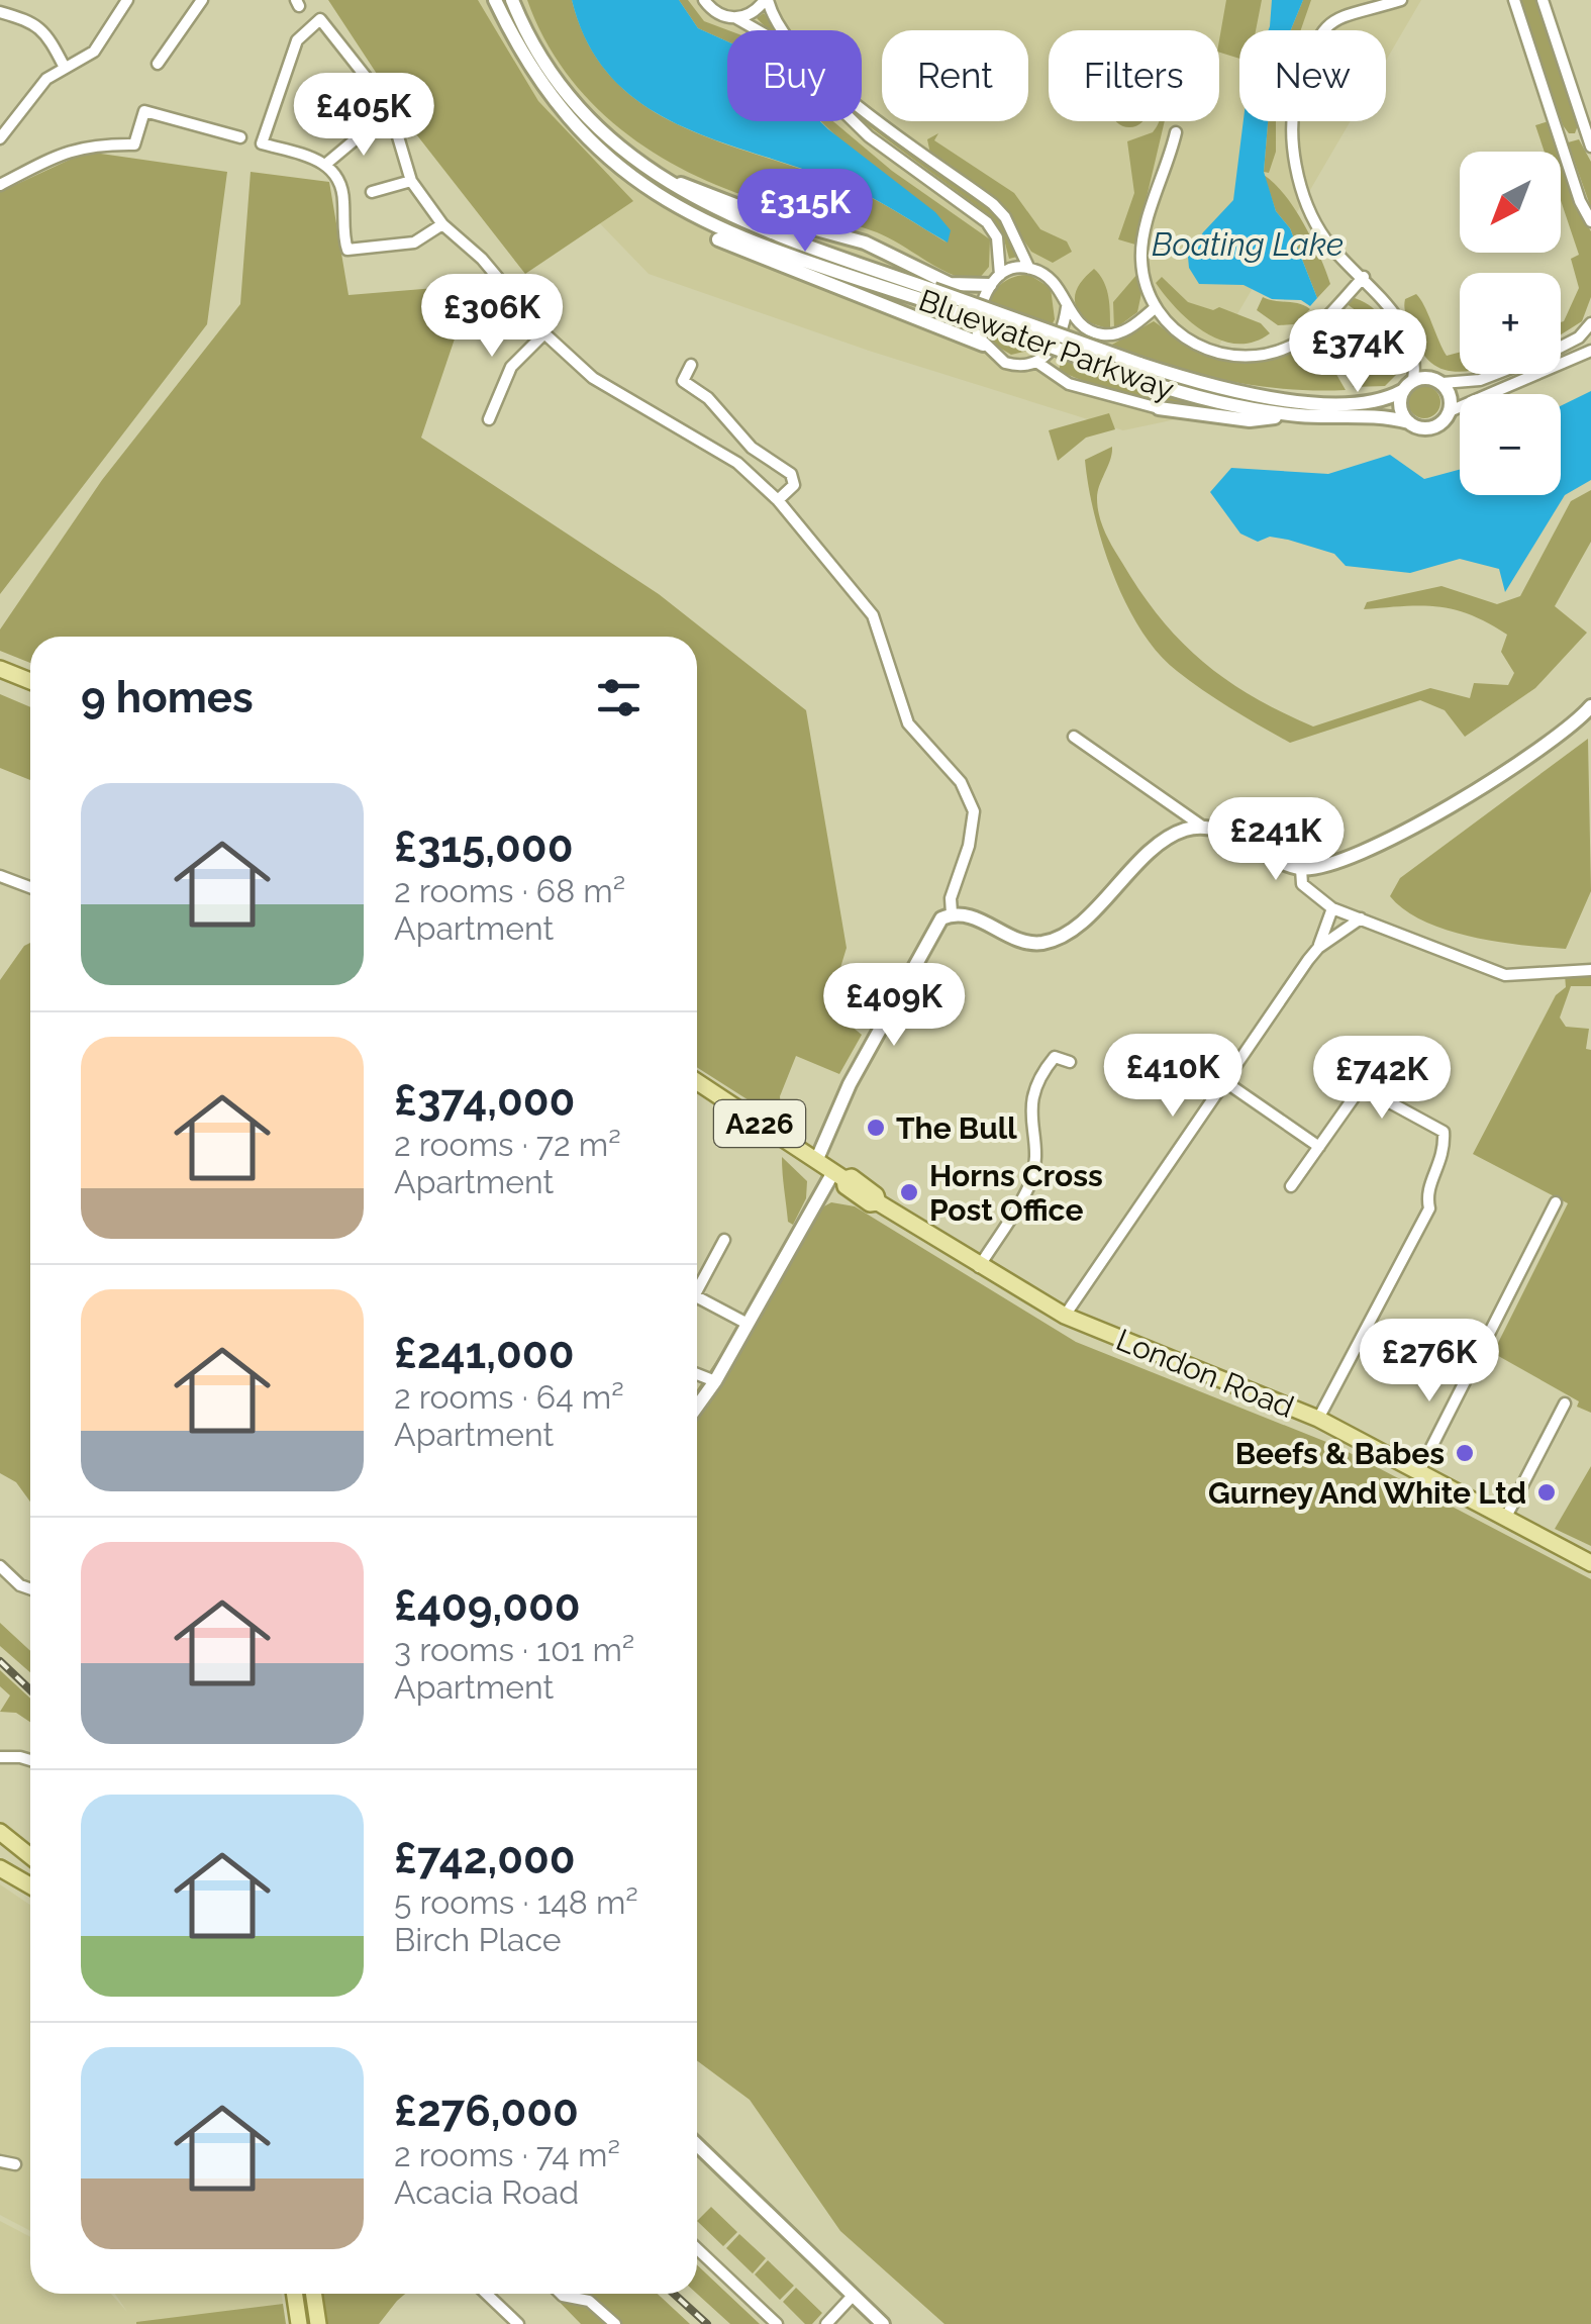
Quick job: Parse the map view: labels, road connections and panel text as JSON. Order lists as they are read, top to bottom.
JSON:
{
  "streets": {
    "main road": ["A226", "London Road"],
    "street": ["Bluewater Parkway"]
  },
  "water": ["Boating Lake"],
  "places": [
    "The Bull",
    "Horns Cross Post Office",
    "Beefs & Babes",
    "Gurney And White Ltd"
  ],
  "north": "bottom left",
  "page": {
    "chip": [
      "Buy",
      "Rent",
      "Filters",
      "New"
    ],
    "price": [
      "£405K",
      "£315K",
      "£306K",
      "£374K",
      "£241K",
      "£409K",
      "£410K",
      "£742K",
      "£276K"
    ],
    "map_buttons": ["+", "−"],
    "heading": "9 homes",
    "list": [
      {
        "name": "£315,000",
        "note": "2 rooms · 68 m² · Apartment"
      },
      {
        "name": "£374,000",
        "note": "2 rooms · 72 m² · Apartment"
      },
      {
        "name": "£241,000",
        "note": "2 rooms · 64 m² · Apartment"
      },
      {
        "name": "£409,000",
        "note": "3 rooms · 101 m² · Apartment"
      },
      {
        "name": "£742,000",
        "note": "5 rooms · 148 m² · Birch Place"
      },
      {
        "name": "£276,000",
        "note": "2 rooms · 74 m² · Acacia Road"
      }
    ]
  }
}
